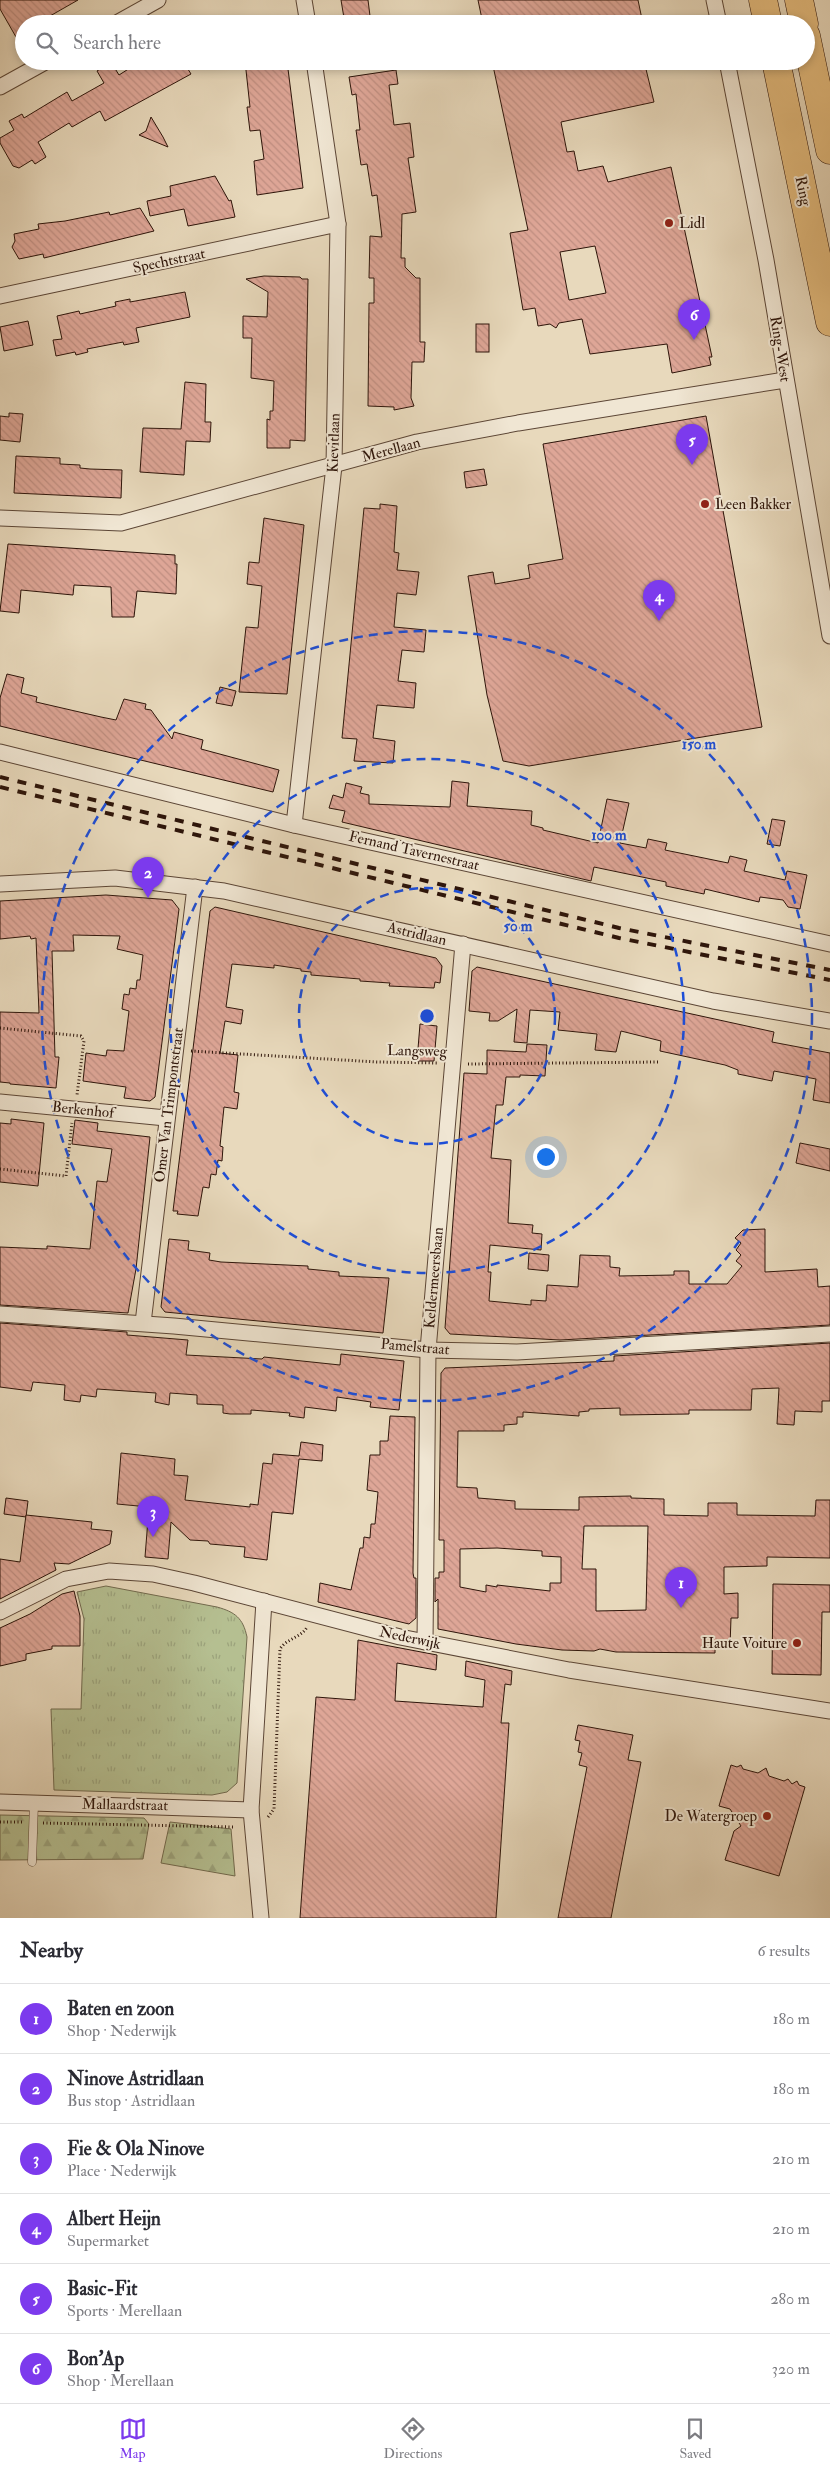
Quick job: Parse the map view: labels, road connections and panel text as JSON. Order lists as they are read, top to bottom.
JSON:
{
  "streets": {
    "highway": ["Ring"],
    "street": [
      "Spechtstraat",
      "Ring-West",
      "Kievitlaan",
      "Merellaan",
      "Fernand Tavernestraat",
      "Astridlaan",
      "Omer Van Trimpontstraat",
      "Berkenhof",
      "Keldermeersbaan",
      "Pamelstraat",
      "Nederwijk",
      "Mallaardstraat"
    ],
    "path": ["Langsweg"]
  },
  "crossings": [
    ["Spechtstraat", "Kievitlaan"],
    ["Ring-West", "Merellaan"],
    ["Kievitlaan", "Merellaan"],
    ["Kievitlaan", "Fernand Tavernestraat"],
    ["Astridlaan", "Omer Van Trimpontstraat"],
    ["Astridlaan", "Keldermeersbaan"],
    ["Langsweg", "Omer Van Trimpontstraat"],
    ["Langsweg", "Keldermeersbaan"],
    ["Omer Van Trimpontstraat", "Berkenhof"],
    ["Omer Van Trimpontstraat", "Pamelstraat"],
    ["Keldermeersbaan", "Pamelstraat"],
    ["Keldermeersbaan", "Nederwijk"]
  ],
  "places": [
    "Lidl",
    "Leen Bakker",
    "Haute Voiture",
    "De Watergroep"
  ],
  "page": {
    "search": "Search here",
    "pins": [
      "6",
      "5",
      "4",
      "2",
      "3",
      "1"
    ],
    "heading": ["Nearby", "6 results"],
    "list": [
      {
        "mark": "1",
        "name": "Baten en zoon",
        "note": "Shop · Nederwijk",
        "value": "180 m"
      },
      {
        "mark": "2",
        "name": "Ninove Astridlaan",
        "note": "Bus stop · Astridlaan",
        "value": "180 m"
      },
      {
        "mark": "3",
        "name": "Fie & Ola Ninove",
        "note": "Place · Nederwijk",
        "value": "210 m"
      },
      {
        "mark": "4",
        "name": "Albert Heijn",
        "note": "Supermarket",
        "value": "210 m"
      },
      {
        "mark": "5",
        "name": "Basic-Fit",
        "note": "Sports · Merellaan",
        "value": "280 m"
      },
      {
        "mark": "6",
        "name": "Bon'Ap",
        "note": "Shop · Merellaan",
        "value": "320 m"
      }
    ],
    "nav": ["Map", "Directions", "Saved"]
  },
  "rings": ["150 m", "100 m", "50 m"]
}
